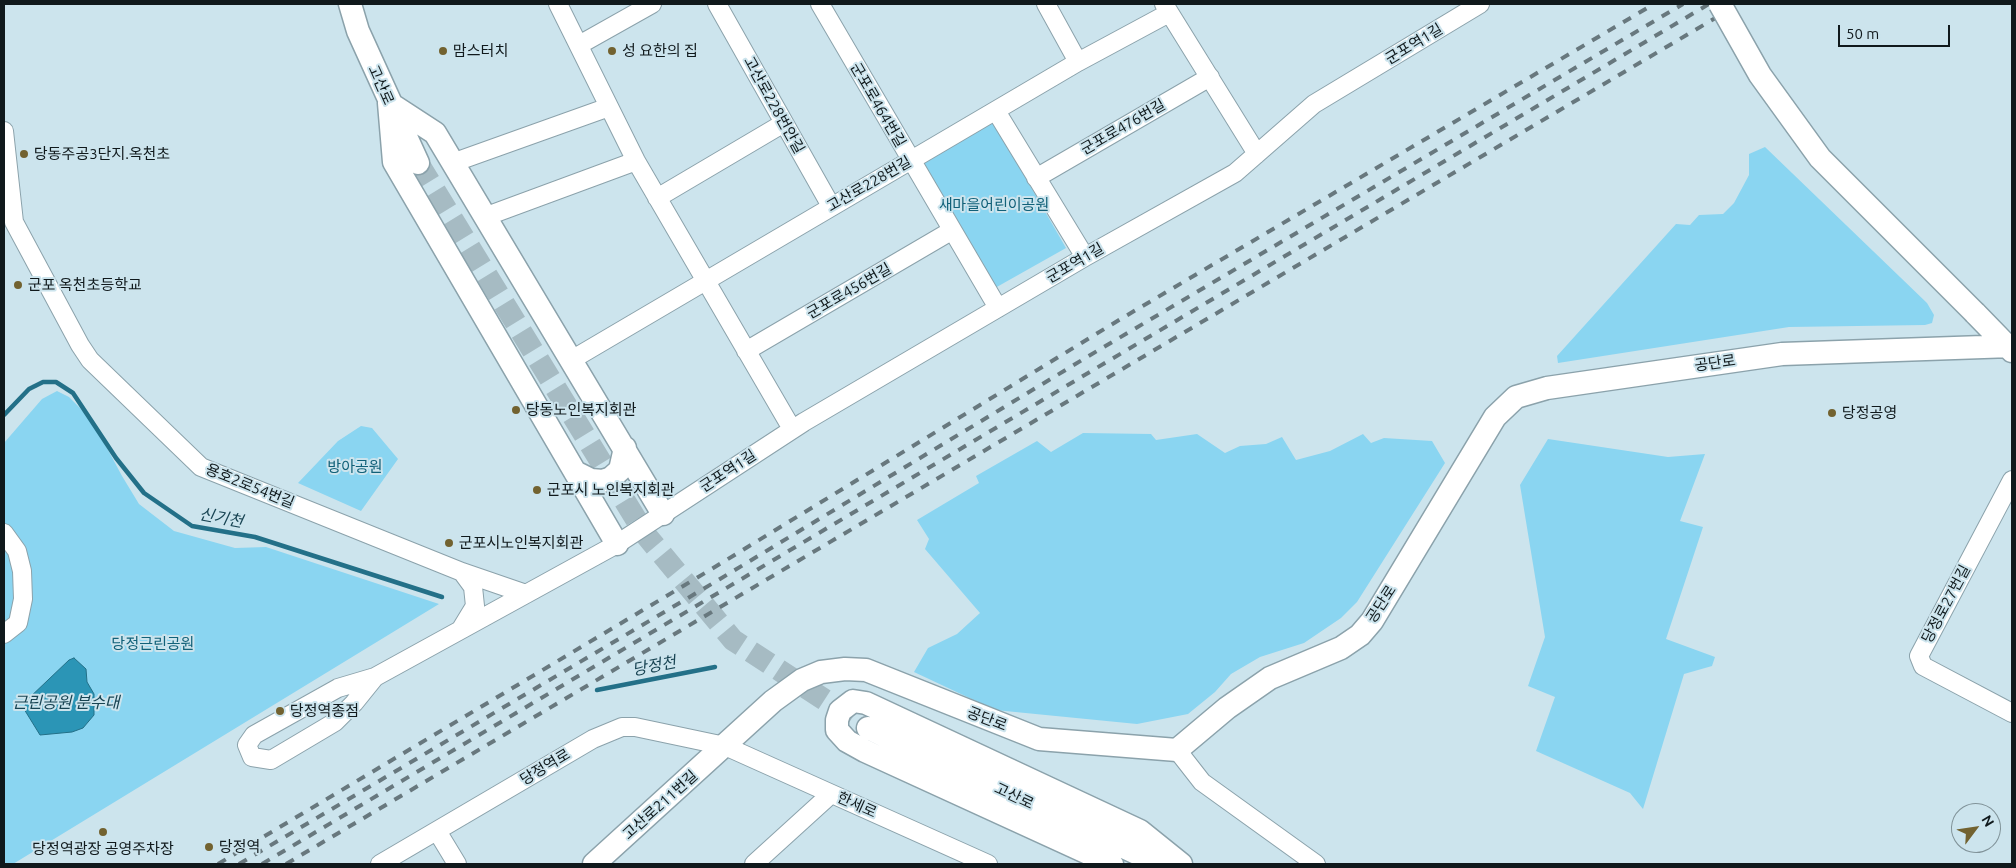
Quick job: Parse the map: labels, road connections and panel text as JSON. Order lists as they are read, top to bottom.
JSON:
{
  "streets": {
    "street": [
      "군포역1길",
      "고산로",
      "고산로228번안길",
      "군포로464번길",
      "군포로476번길",
      "고산로228번길",
      "군포로456번길",
      "공단로",
      "용호2로54번길",
      "당정로27번길",
      "당정역로",
      "고산로211번길",
      "한세로"
    ]
  },
  "crossings": [
    ["군포역1길", "군포로464번길"],
    ["고산로228번안길", "고산로228번길"],
    ["군포로464번길", "고산로228번길"],
    ["군포로464번길", "군포로456번길"],
    ["공단로", "당정역로"],
    ["공단로", "고산로211번길"],
    ["공단로", "한세로"],
    ["당정역로", "고산로211번길"],
    ["당정역로", "한세로"],
    ["고산로211번길", "한세로"]
  ],
  "water": ["신기천", "당정천", "근린공원 분수대"],
  "parks": ["새마을어린이공원", "방아공원", "당정근린공원"],
  "places": [
    "맘스터치",
    "성 요한의 집",
    "당동주공3단지.옥천초",
    "군포 옥천초등학교",
    "당동노인복지회관",
    "당정공영",
    "군포시 노인복지회관",
    "군포시노인복지회관",
    "당정역종점",
    "당정역광장 공영주차장",
    "당정역"
  ],
  "scale_bar": "50 m",
  "north": "top right"
}
